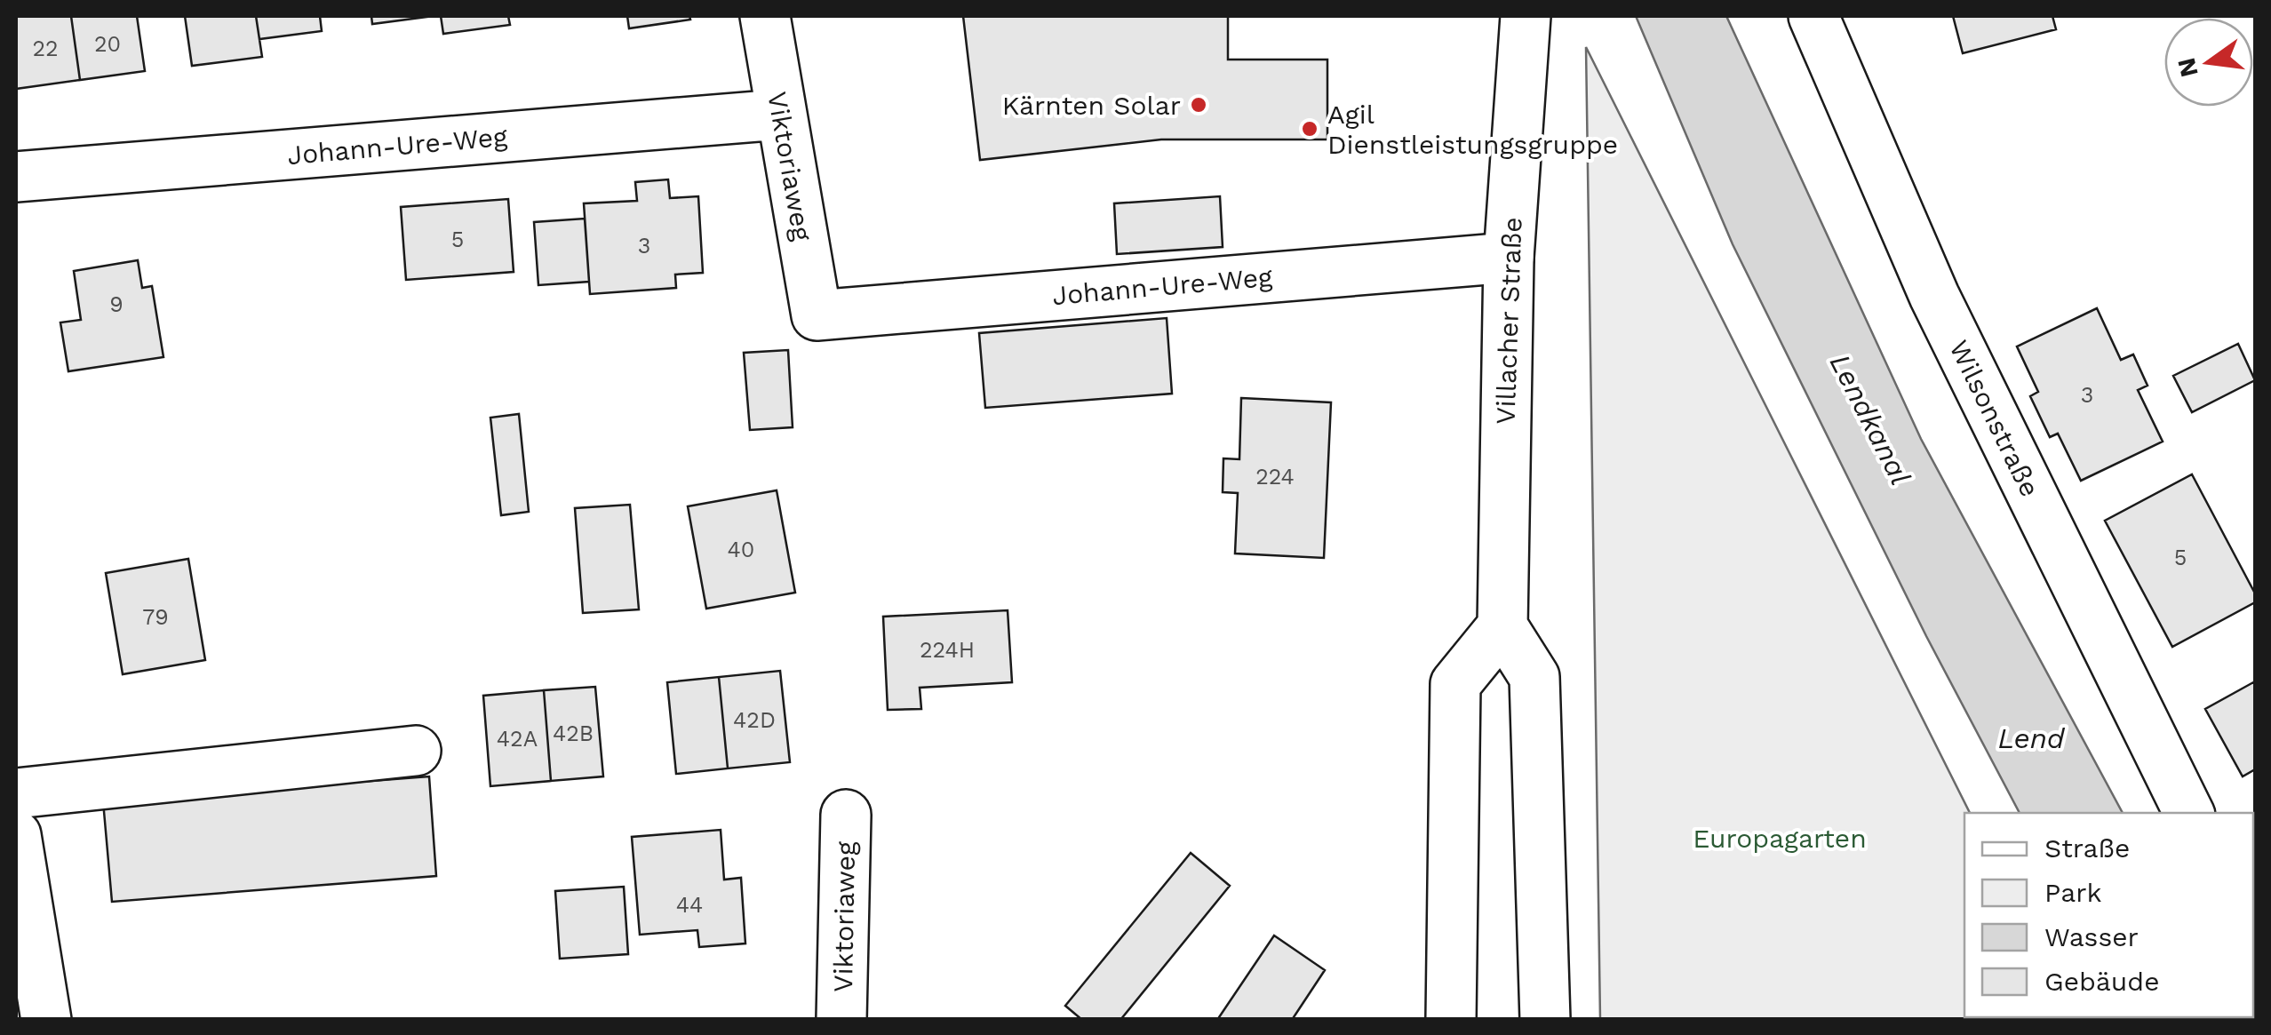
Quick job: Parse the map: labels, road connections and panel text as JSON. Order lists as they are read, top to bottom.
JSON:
{
  "streets": {
    "street": [
      "Johann-Ure-Weg",
      "Viktoriaweg",
      "Villacher Straße",
      "Wilsonstraße"
    ]
  },
  "crossings": [
    ["Johann-Ure-Weg", "Viktoriaweg"],
    ["Johann-Ure-Weg", "Villacher Straße"]
  ],
  "water": ["Lendkanal", "Lend"],
  "parks": ["Europagarten"],
  "places": ["Kärnten Solar", "Agil Dienstleistungsgruppe"],
  "house_numbers": [
    "20",
    "22",
    "5",
    "3",
    "9",
    "3",
    "224",
    "40",
    "5",
    "79",
    "224H",
    "42D",
    "42B",
    "42A",
    "44"
  ],
  "legend": [
    "Straße",
    "Park",
    "Wasser",
    "Gebäude"
  ],
  "north": "left"
}
